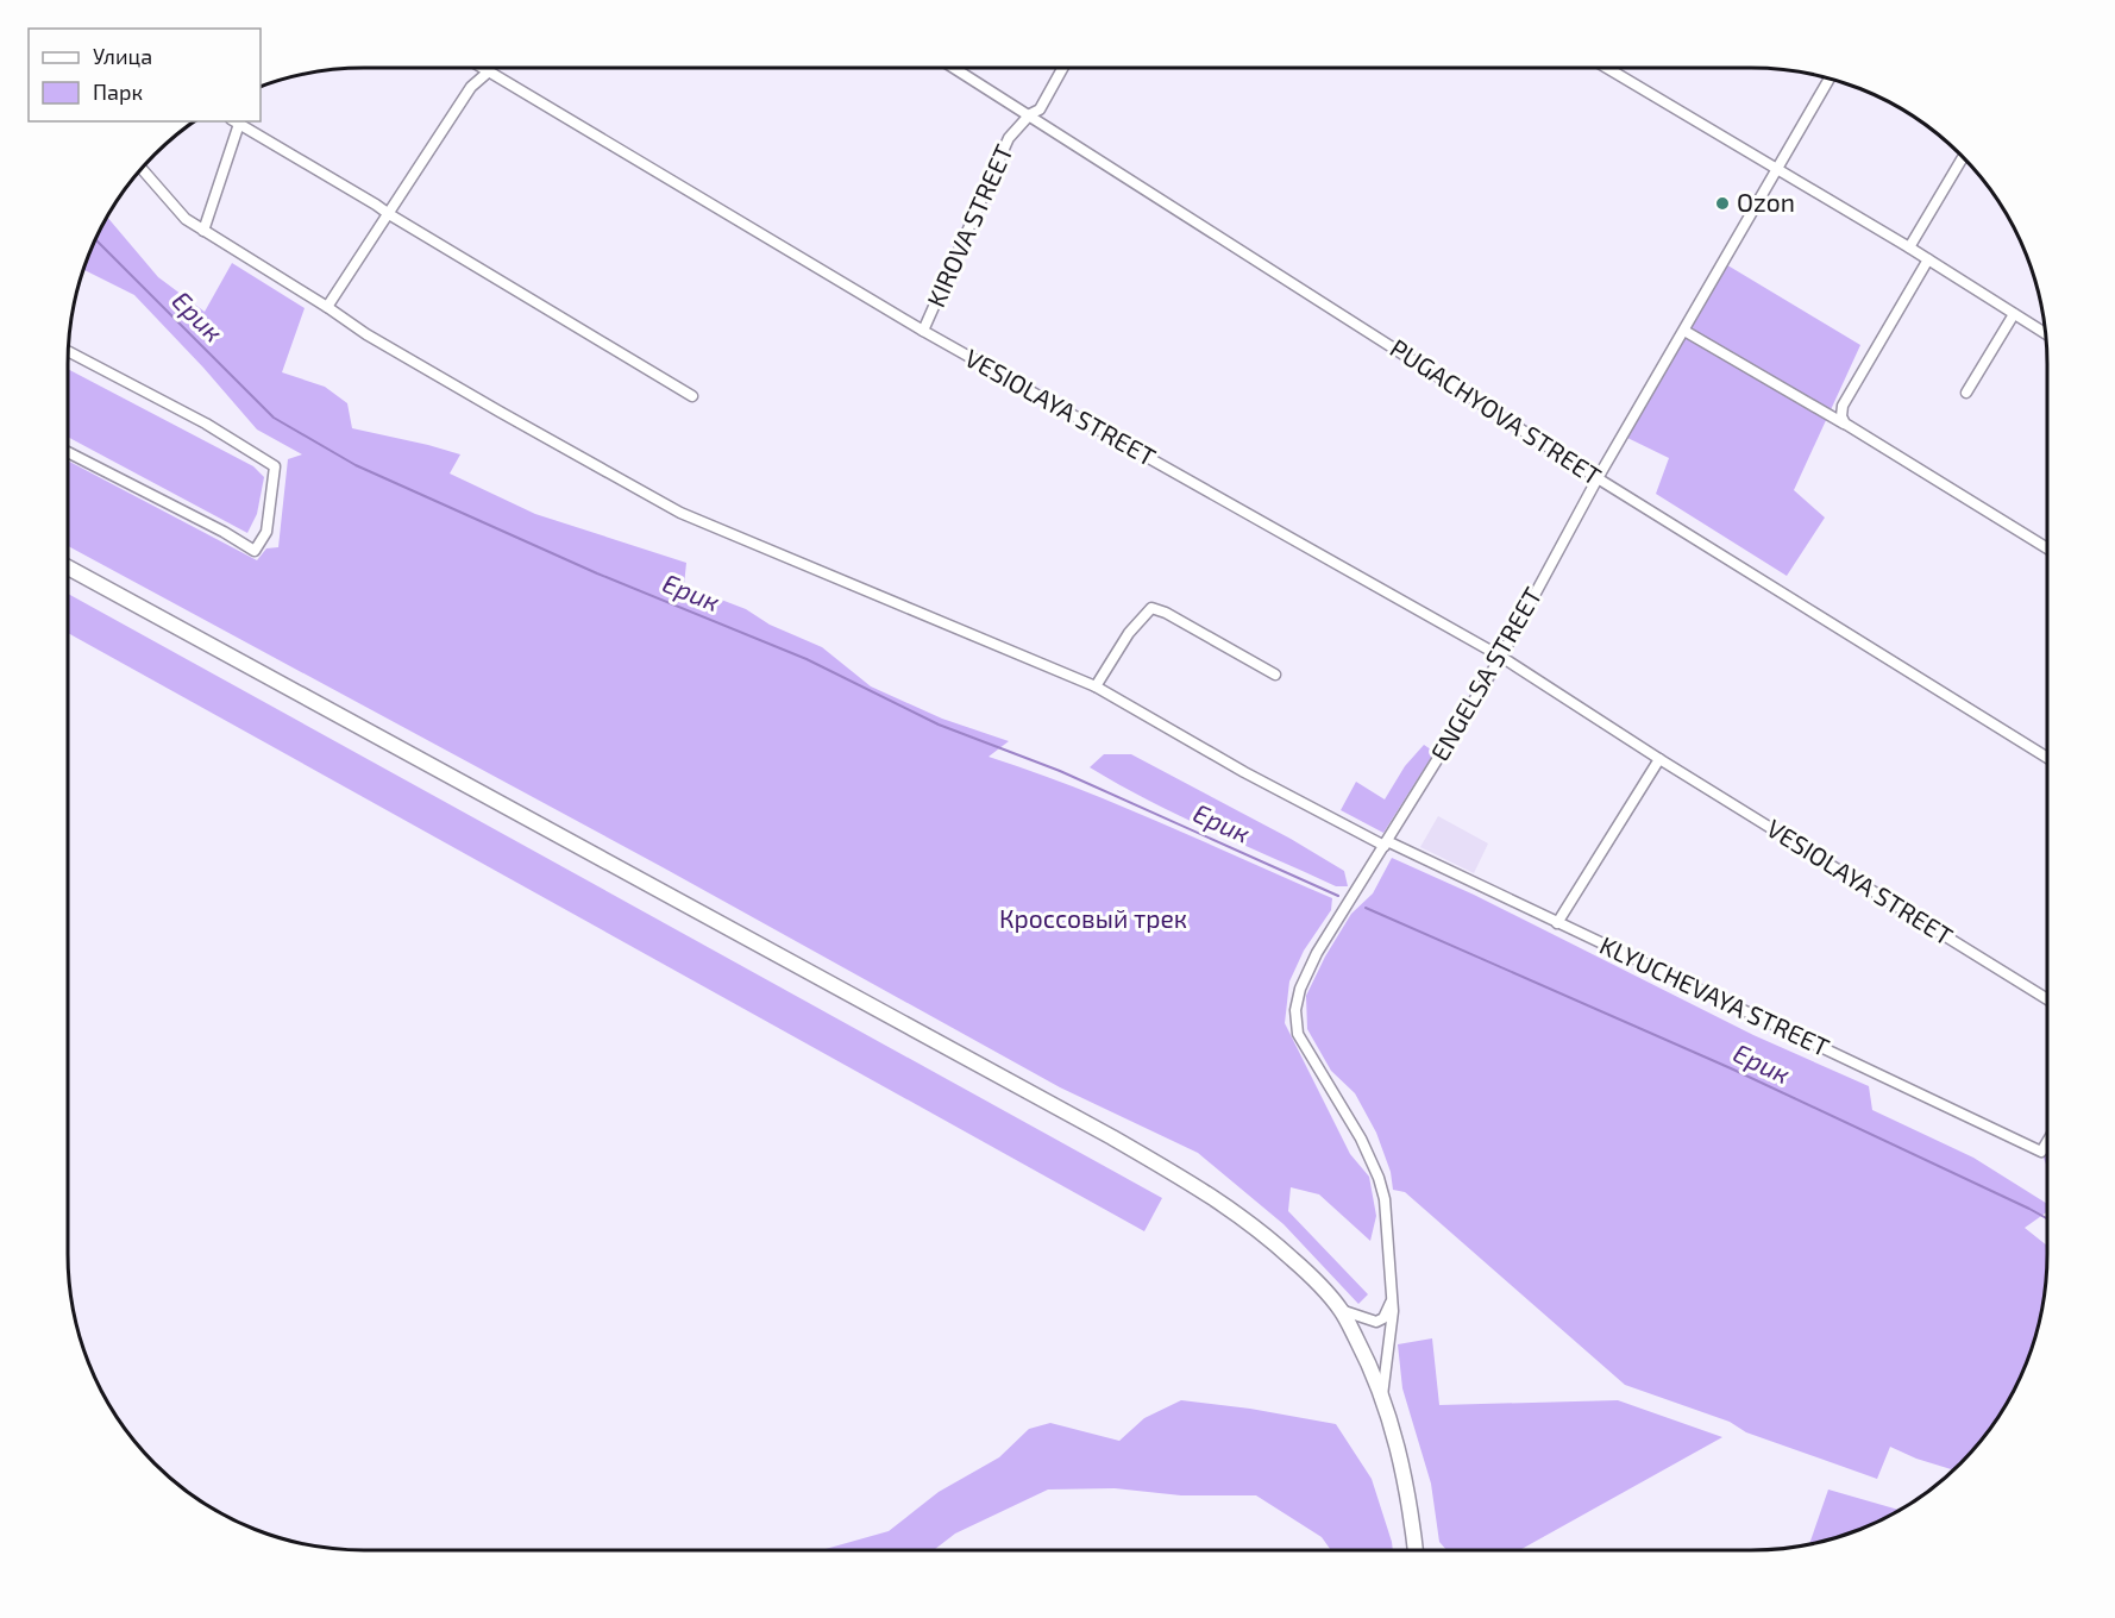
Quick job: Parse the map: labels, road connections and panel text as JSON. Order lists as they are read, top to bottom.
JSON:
{
  "streets": {
    "street": [
      "KIROVA STREET",
      "VESIOLAYA STREET",
      "PUGACHYOVA STREET",
      "ENGELSA STREET",
      "KLYUCHEVAYA STREET"
    ]
  },
  "crossings": [
    ["KIROVA STREET", "VESIOLAYA STREET"],
    ["KIROVA STREET", "PUGACHYOVA STREET"],
    ["VESIOLAYA STREET", "ENGELSA STREET"],
    ["PUGACHYOVA STREET", "ENGELSA STREET"],
    ["ENGELSA STREET", "KLYUCHEVAYA STREET"]
  ],
  "water": ["Ерик"],
  "parks": ["Кроссовый трек"],
  "places": ["Ozon"],
  "legend": ["Улица", "Парк"]
}
